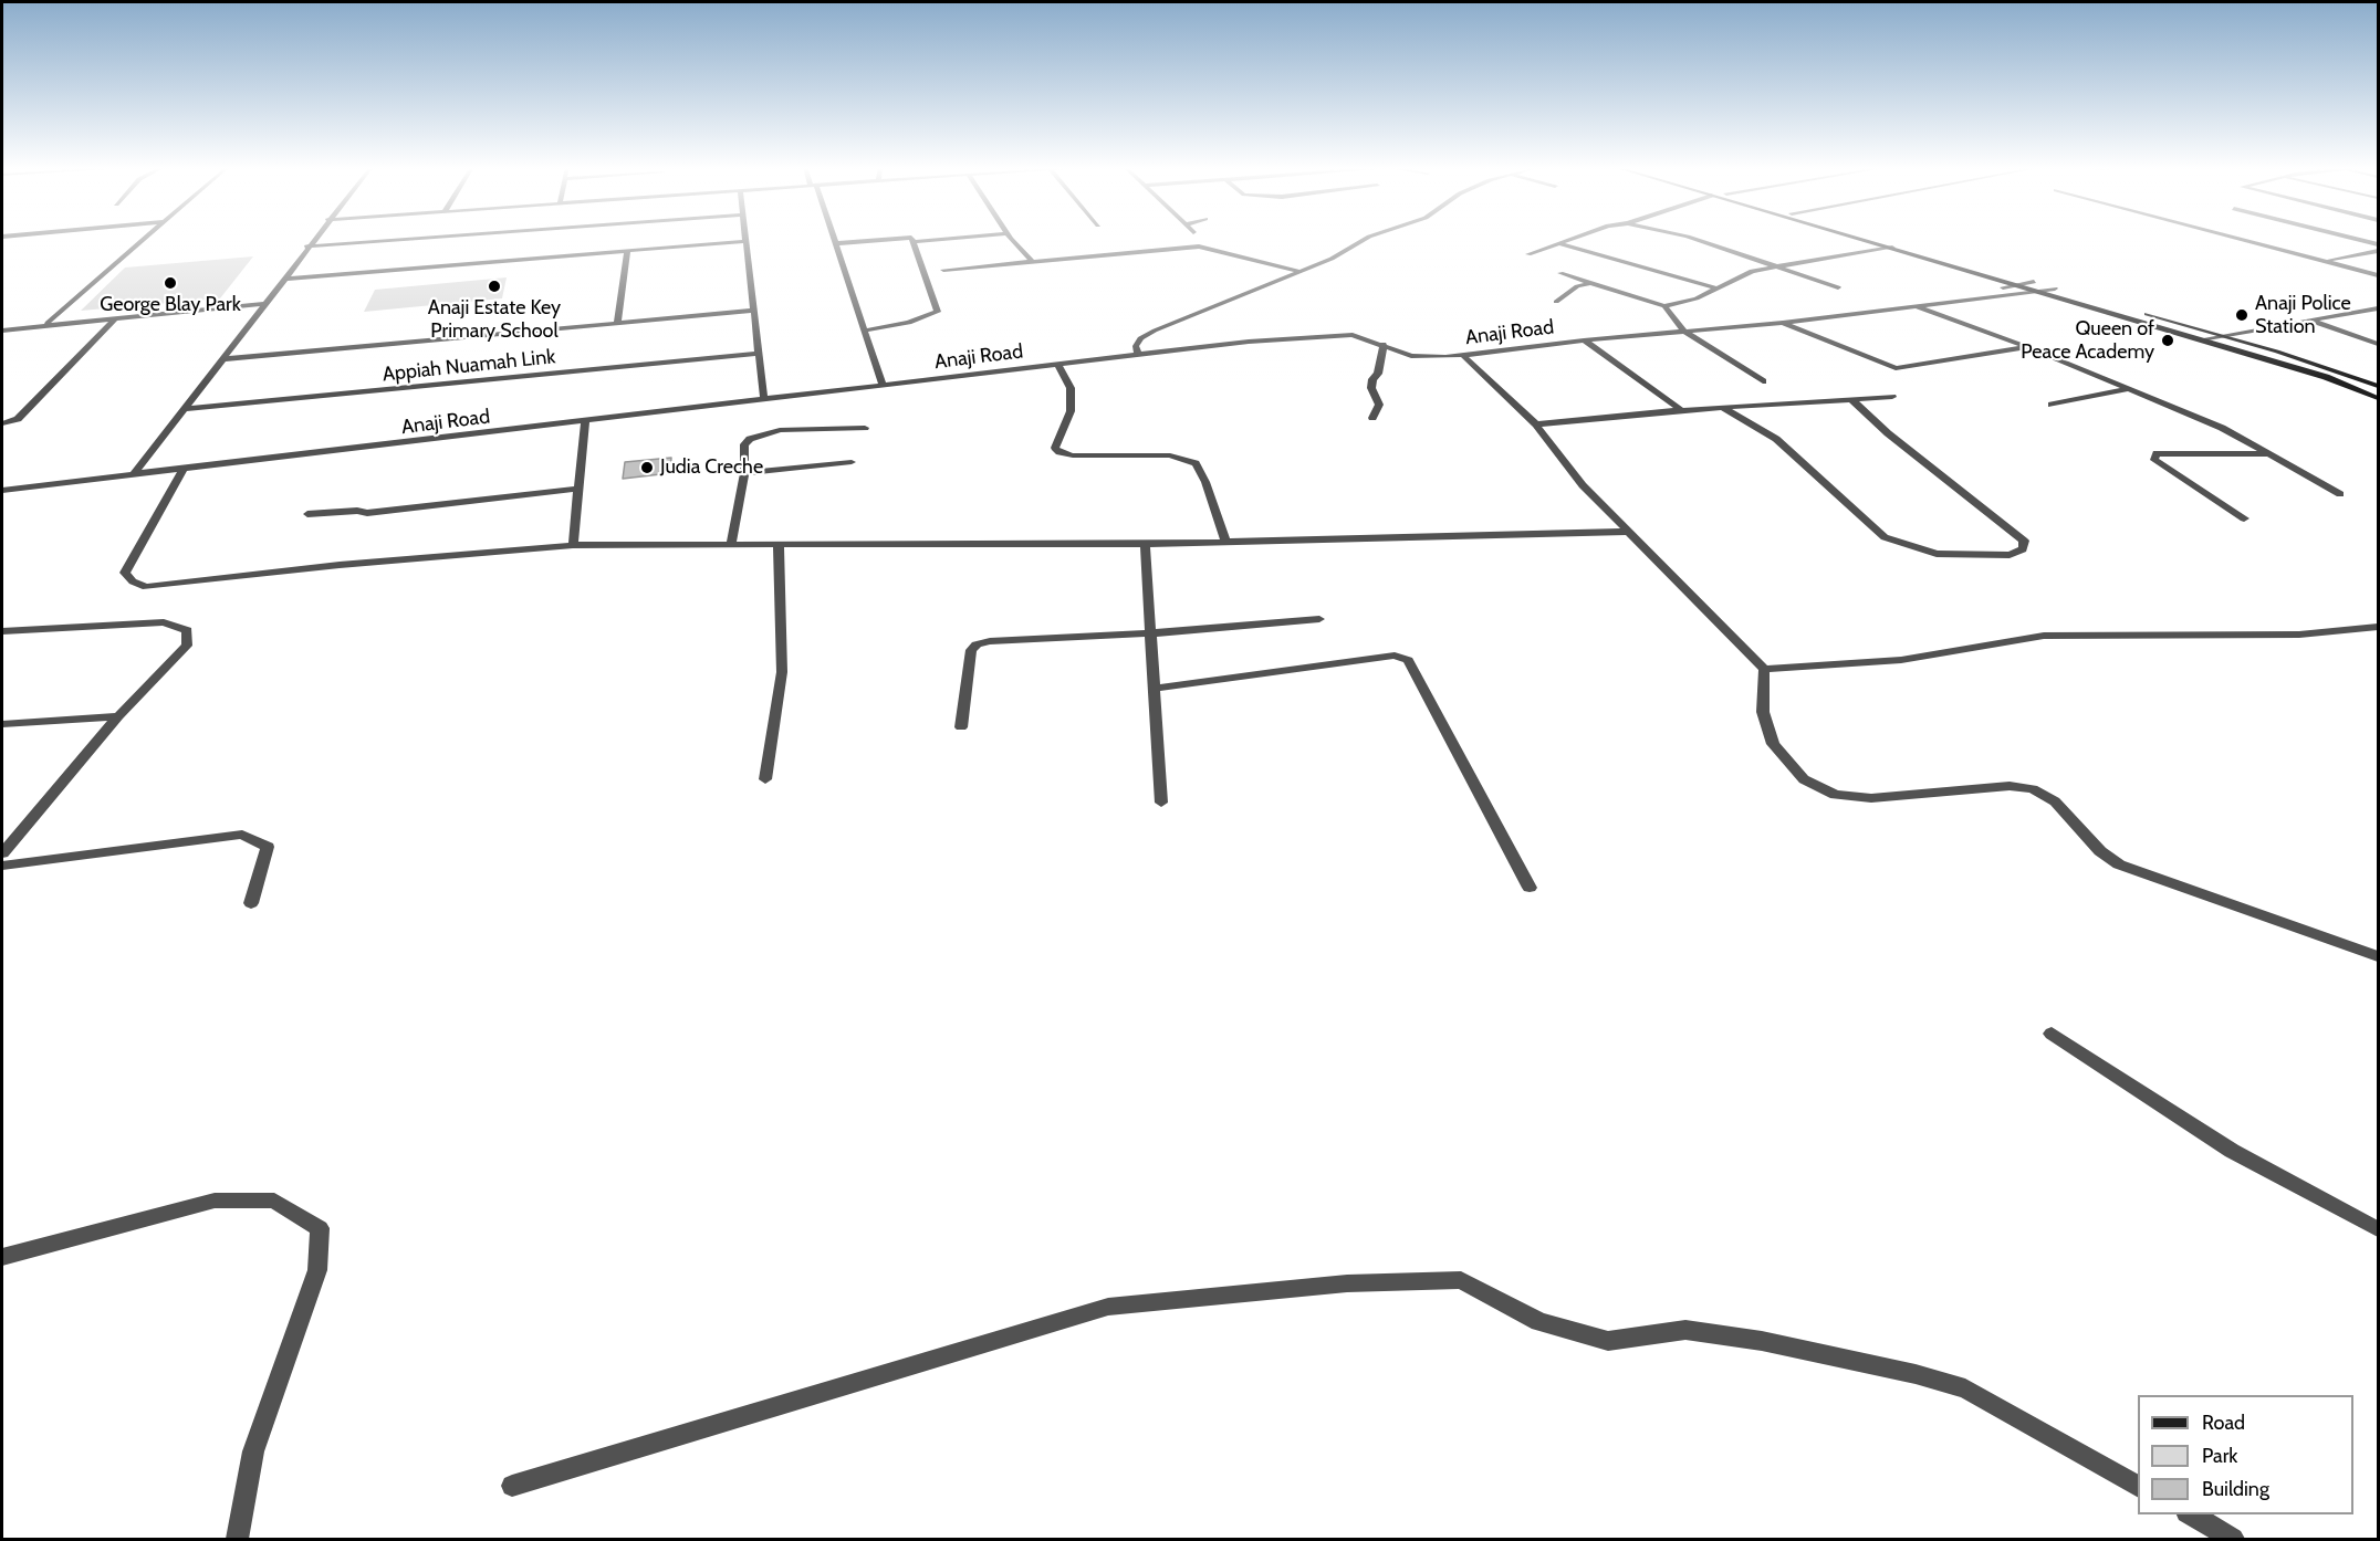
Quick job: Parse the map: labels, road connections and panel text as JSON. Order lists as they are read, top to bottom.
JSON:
{
  "streets": {
    "street": ["Anaji Road", "Appiah Nuamah Link"]
  },
  "places": [
    "George Blay Park",
    "Anaji Estate Key Primary School",
    "Anaji Police Station",
    "Queen of Peace Academy",
    "Judia Creche"
  ],
  "legend": ["Road", "Park", "Building"]
}
